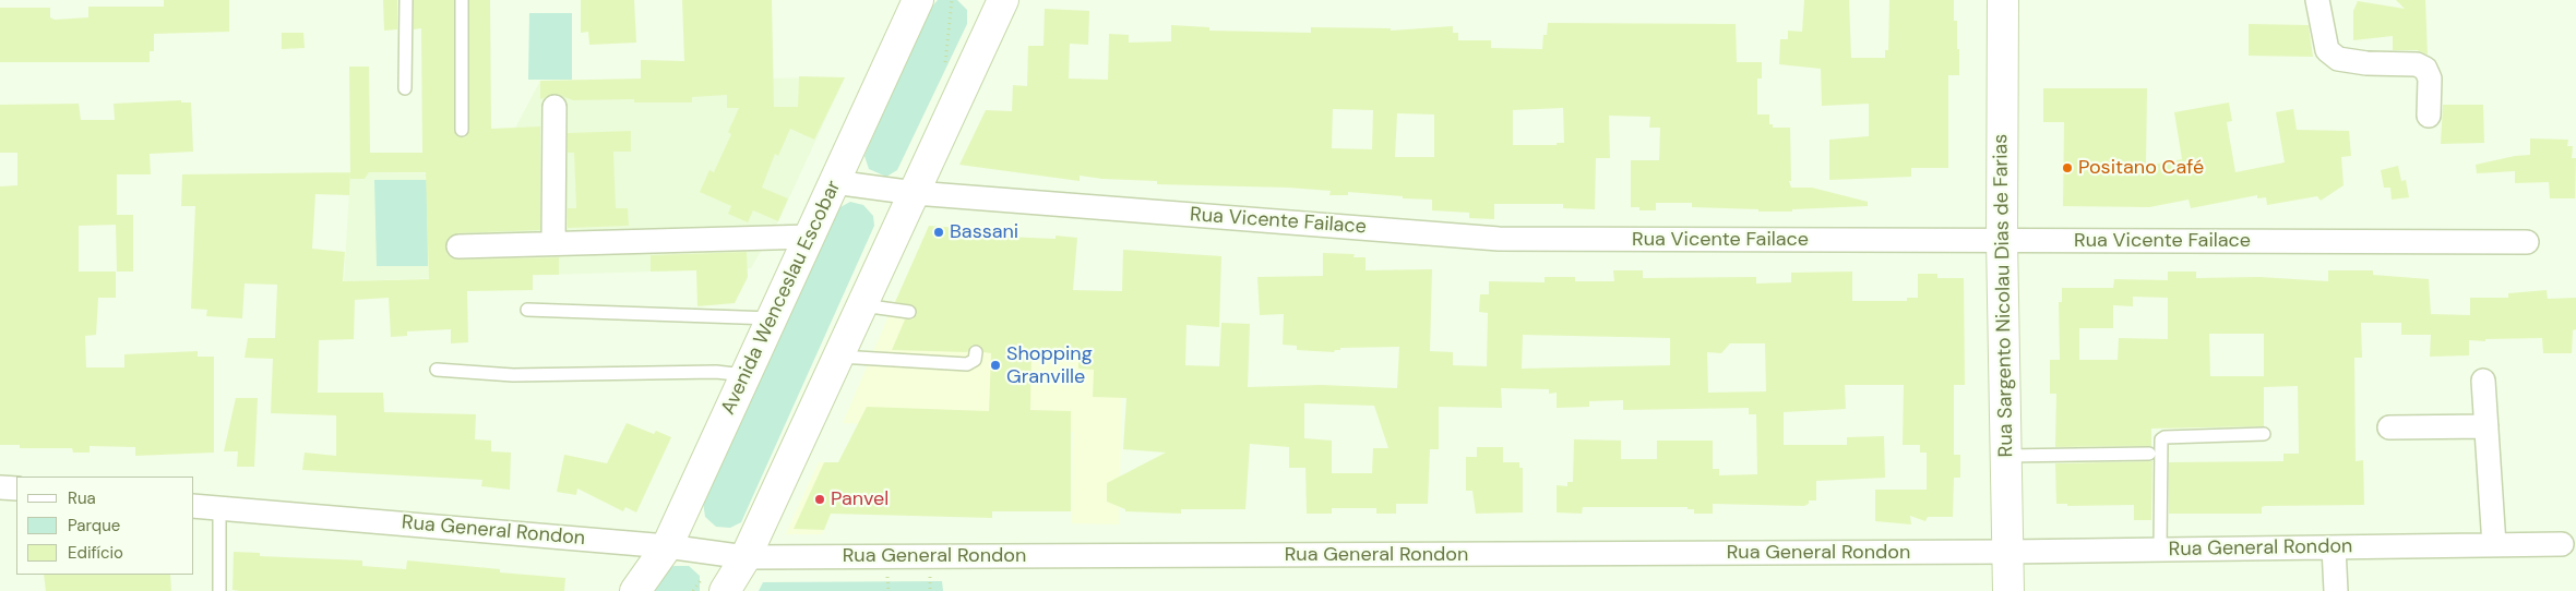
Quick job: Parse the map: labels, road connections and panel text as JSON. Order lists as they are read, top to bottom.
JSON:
{
  "streets": {
    "main road": ["Rua Sargento Nicolau Dias de Farias", "Avenida Wenceslau Escobar"],
    "street": ["Rua Vicente Failace", "Rua General Rondon"]
  },
  "crossings": [
    ["Rua Vicente Failace", "Rua Sargento Nicolau Dias de Farias"],
    ["Rua Vicente Failace", "Avenida Wenceslau Escobar"],
    ["Rua Sargento Nicolau Dias de Farias", "Rua General Rondon"],
    ["Avenida Wenceslau Escobar", "Rua General Rondon"]
  ],
  "places": [
    "Positano Café",
    "Bassani",
    "Shopping Granville",
    "Panvel"
  ],
  "legend": ["Rua", "Parque", "Edifício"]
}
